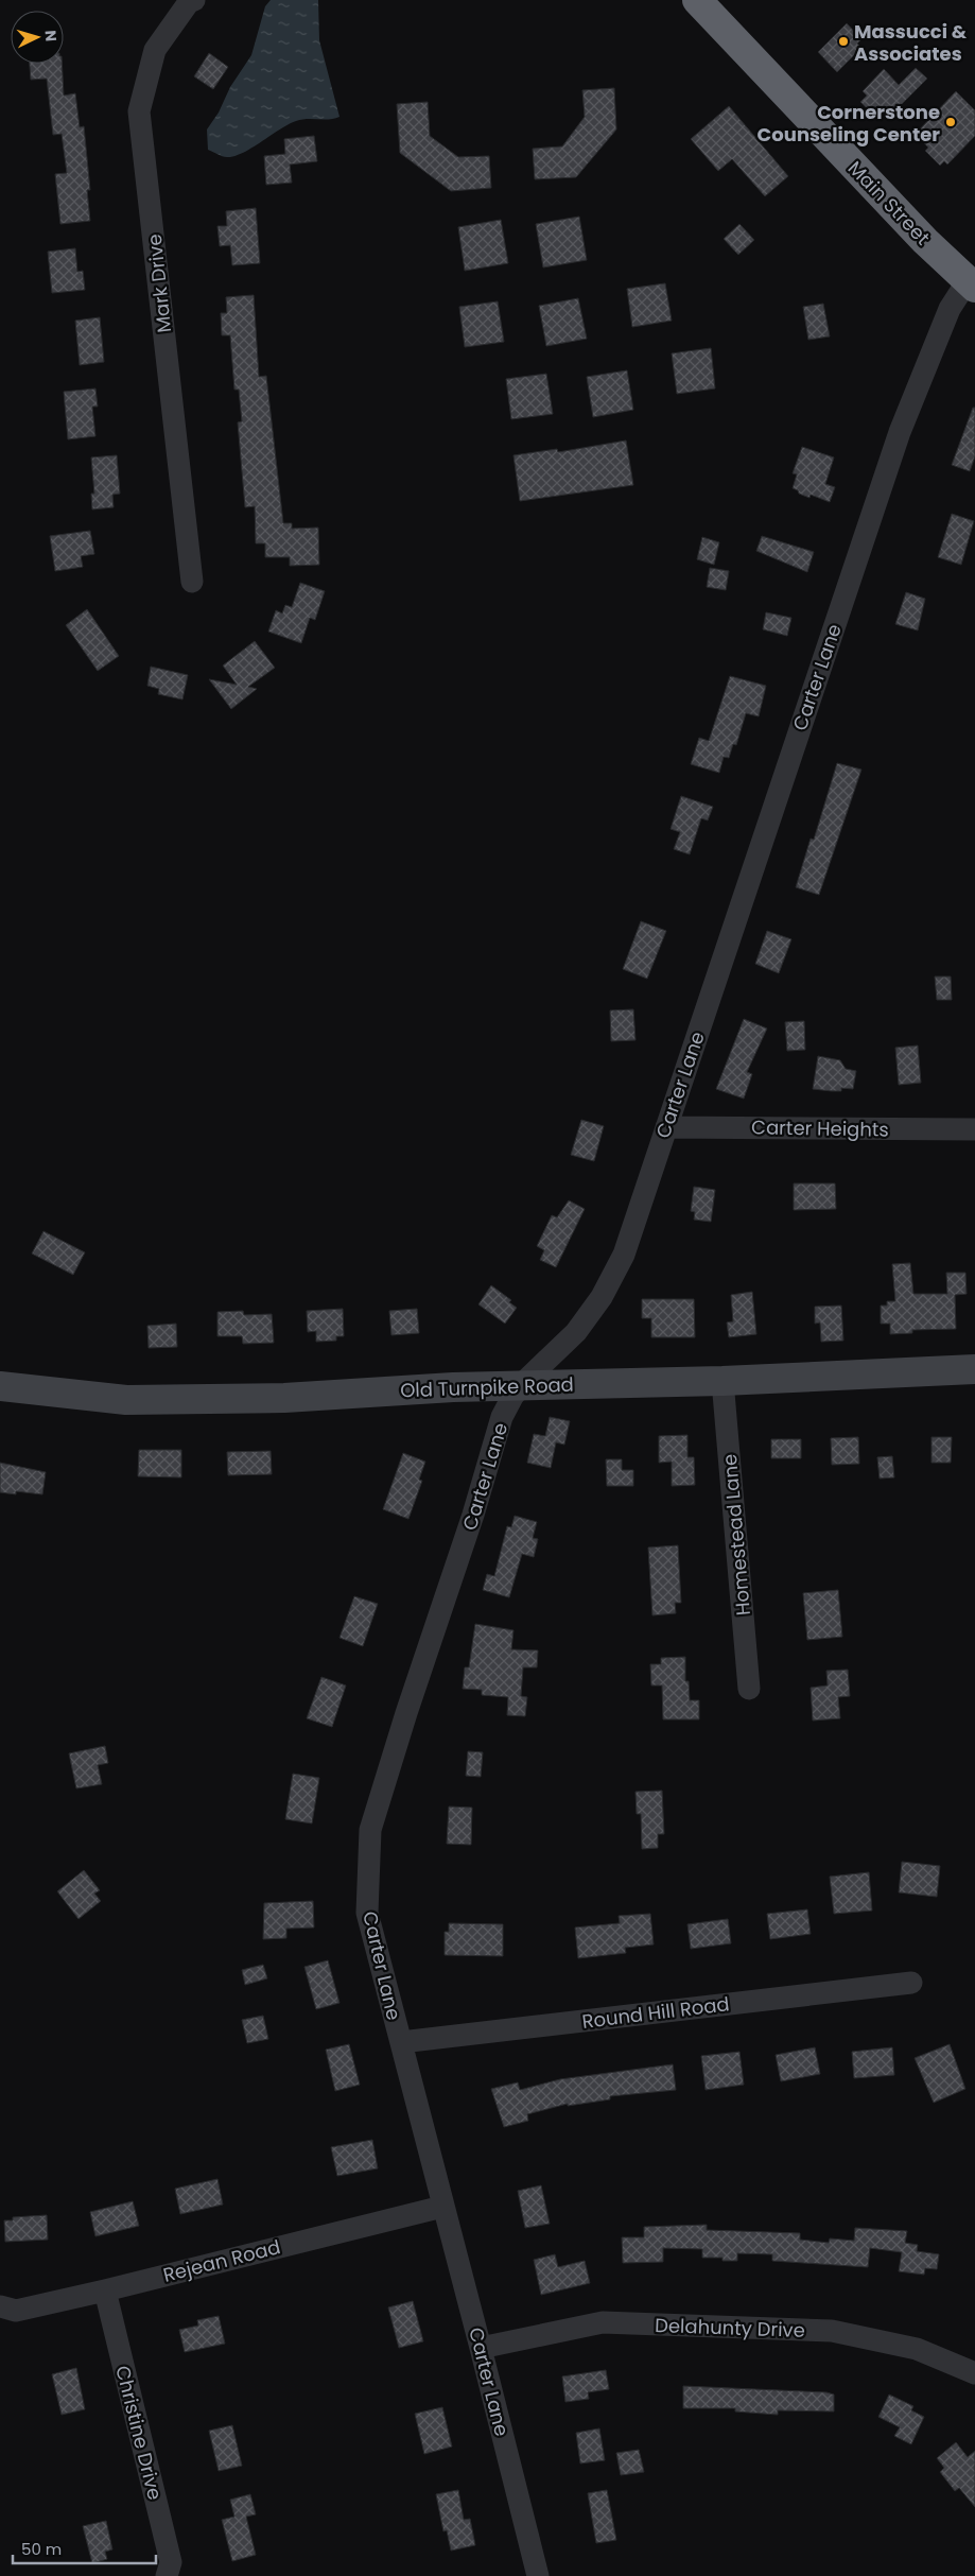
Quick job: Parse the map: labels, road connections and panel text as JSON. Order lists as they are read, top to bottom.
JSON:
{
  "streets": {
    "highway": ["Main Street"],
    "main road": ["Old Turnpike Road"],
    "street": [
      "Mark Drive",
      "Carter Lane",
      "Carter Heights",
      "Homestead Lane",
      "Round Hill Road",
      "Rejean Road",
      "Delahunty Drive",
      "Christine Drive"
    ]
  },
  "crossings": [
    ["Main Street", "Carter Lane"],
    ["Carter Lane", "Carter Heights"],
    ["Carter Lane", "Old Turnpike Road"],
    ["Carter Lane", "Round Hill Road"],
    ["Carter Lane", "Rejean Road"],
    ["Carter Lane", "Delahunty Drive"],
    ["Old Turnpike Road", "Homestead Lane"],
    ["Rejean Road", "Christine Drive"]
  ],
  "places": ["Massucci & Associates", "Cornerstone Counseling Center"],
  "scale_bar": "50 m",
  "north": "right"
}
